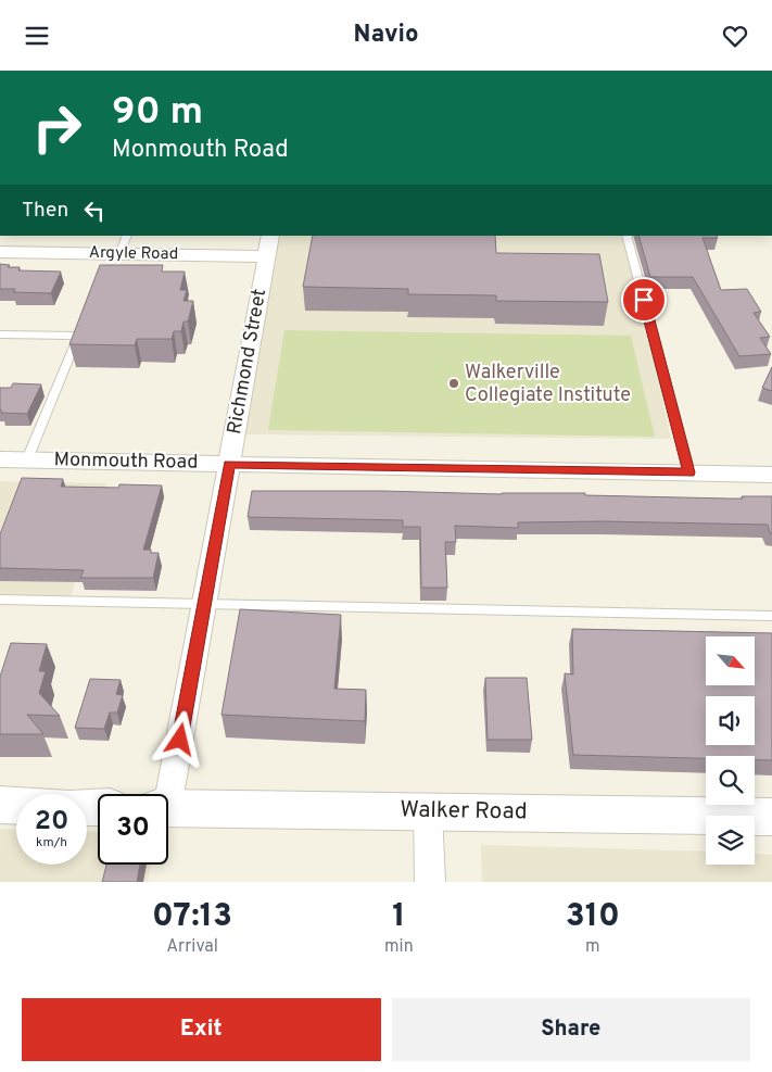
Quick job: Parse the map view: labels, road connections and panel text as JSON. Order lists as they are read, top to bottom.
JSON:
{
  "streets": {
    "main road": ["Walker Road"],
    "street": ["Argyle Road", "Richmond Street", "Monmouth Road"]
  },
  "crossings": [
    ["Argyle Road", "Richmond Street"],
    ["Richmond Street", "Monmouth Road"]
  ],
  "places": ["Walkerville Collegiate Institute"],
  "north": "bottom right",
  "page": {
    "header": "Navio",
    "turn": ["90 m", "Monmouth Road"],
    "then": "Then",
    "speed": "20 km/h",
    "limit": "30",
    "eta": [
      "07:13",
      "Arrival",
      "1",
      "min",
      "310",
      "m"
    ],
    "buttons": ["Exit", "Share"]
  }
}
